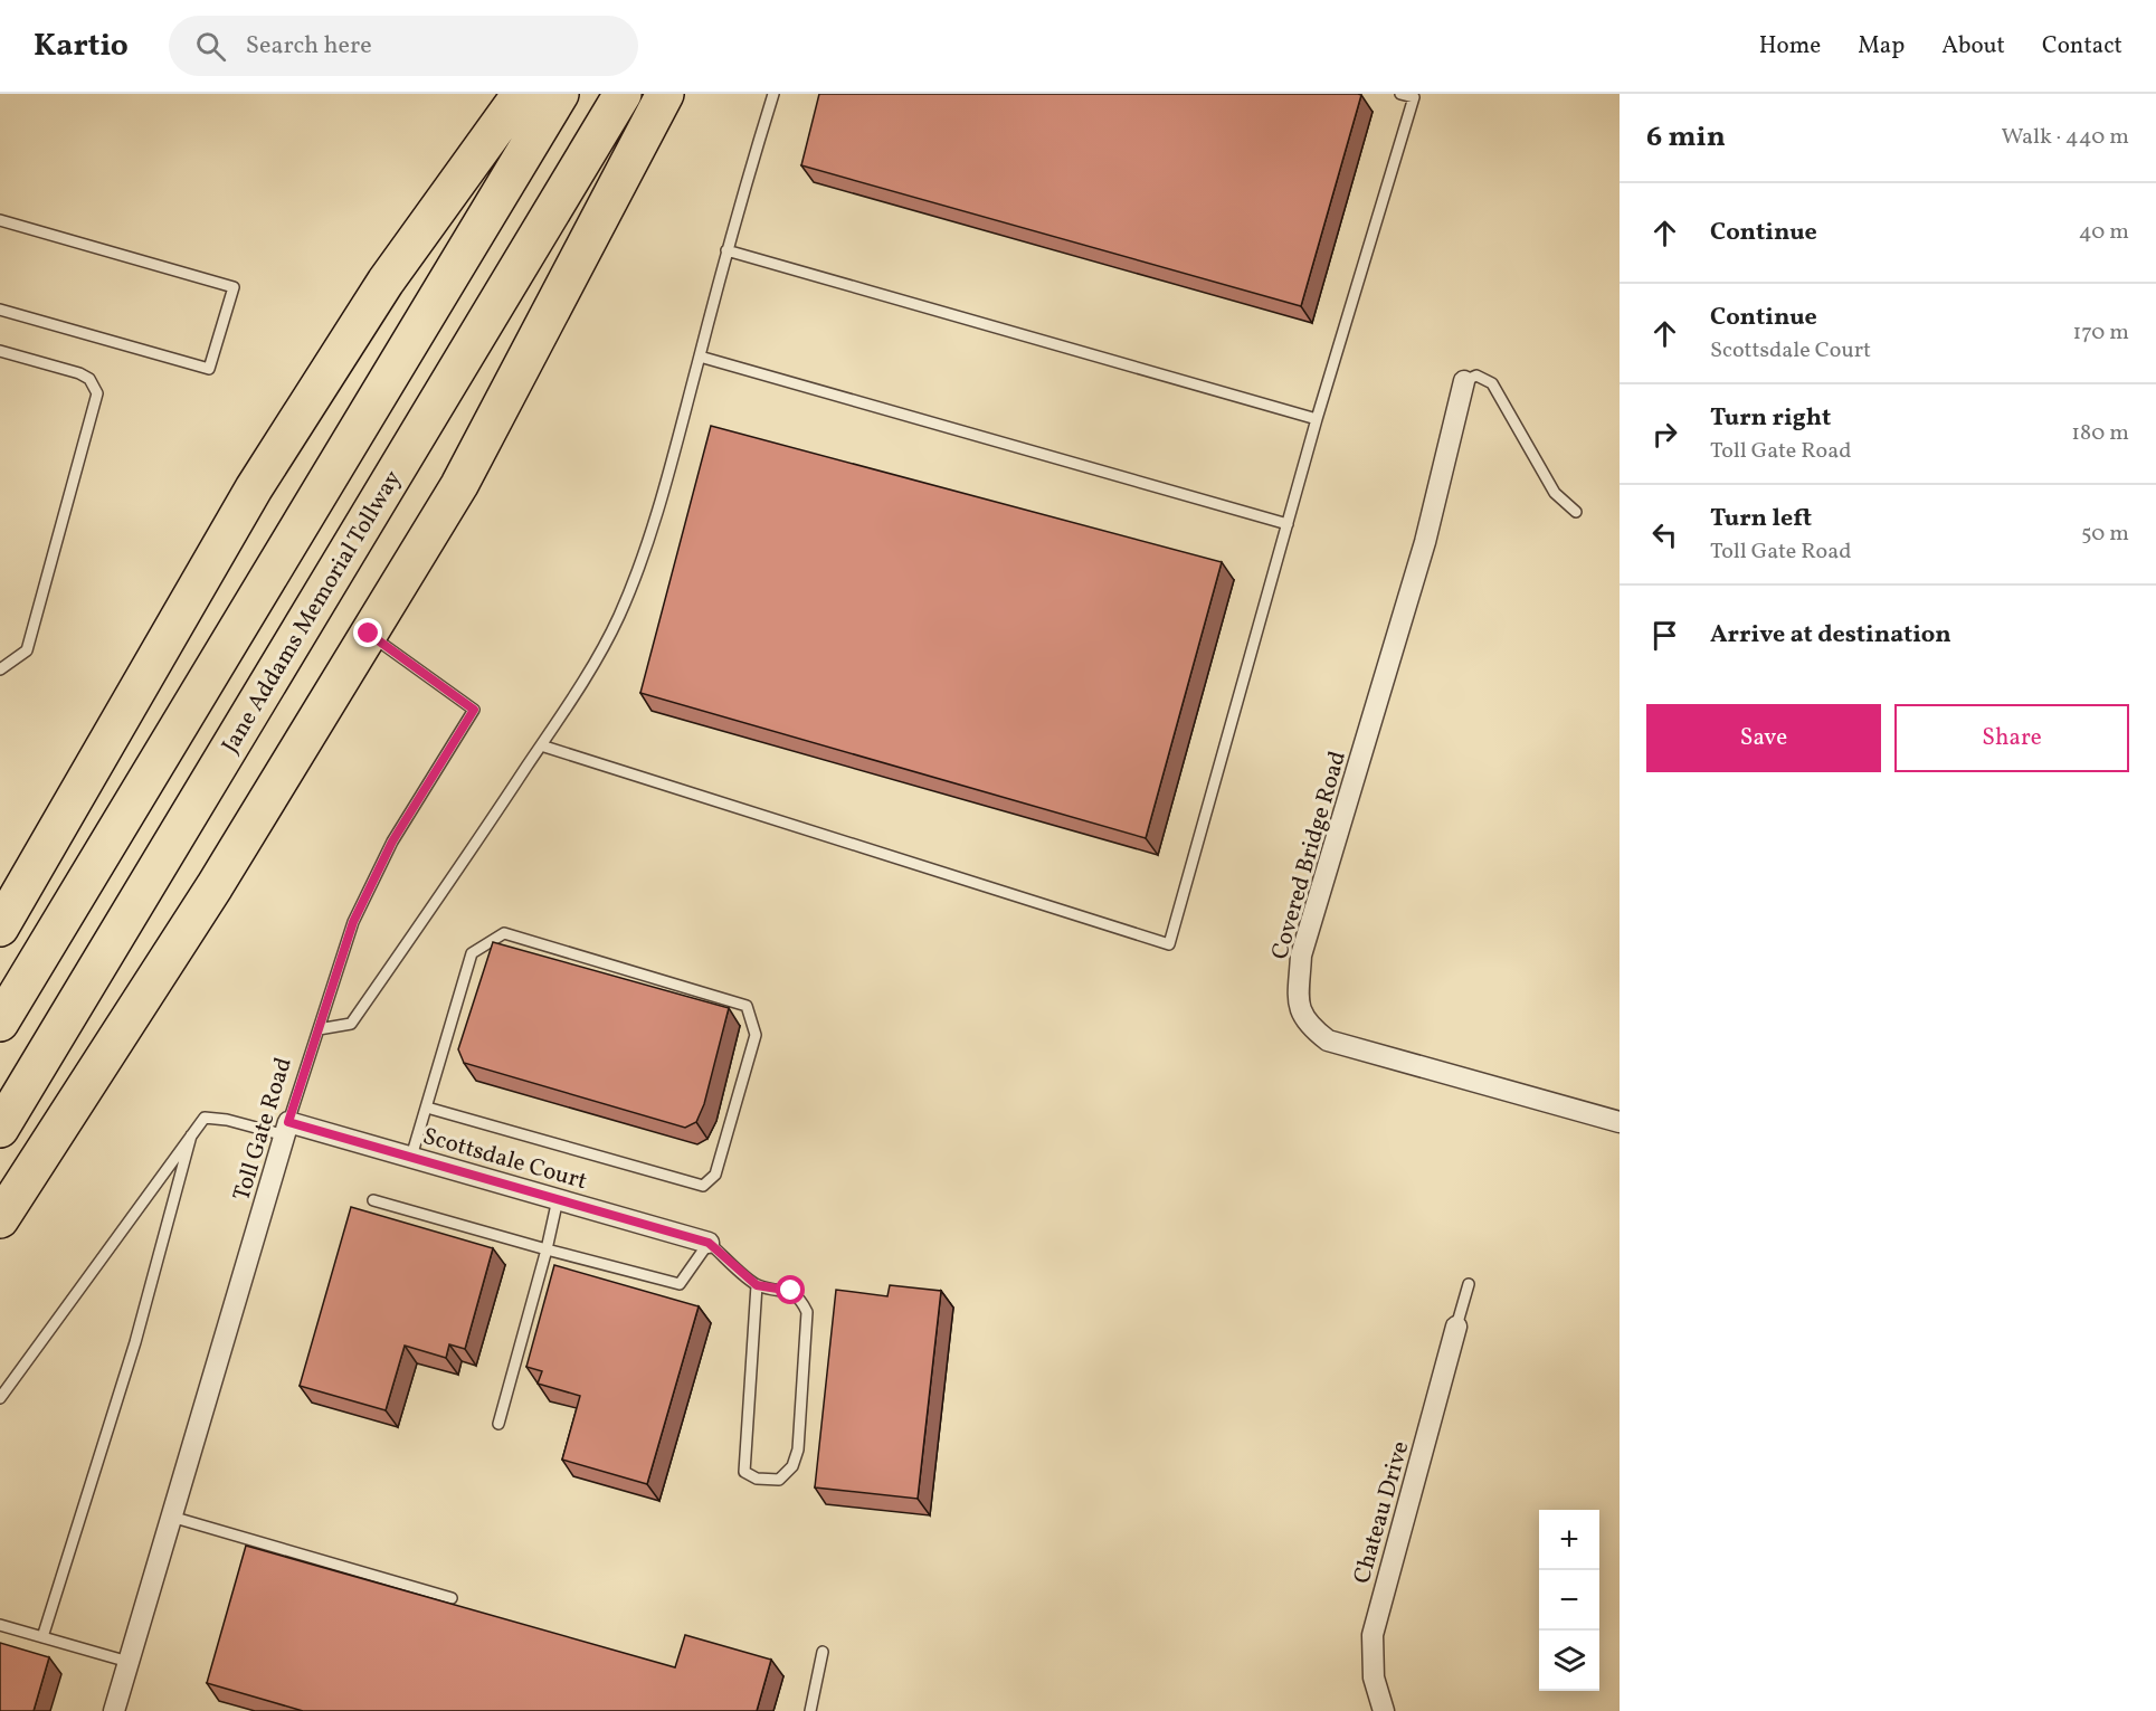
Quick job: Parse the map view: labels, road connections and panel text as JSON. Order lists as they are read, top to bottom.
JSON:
{
  "streets": {
    "highway": ["Jane Addams Memorial Tollway"],
    "street": [
      "Covered Bridge Road",
      "Toll Gate Road",
      "Scottsdale Court",
      "Chateau Drive"
    ]
  },
  "crossings": [
    ["Toll Gate Road", "Scottsdale Court"]
  ],
  "page": {
    "header": "Kartio",
    "search": "Search here",
    "nav": [
      "Home",
      "Map",
      "About",
      "Contact"
    ],
    "heading": ["6 min", "Walk · 440 m"],
    "list": [
      ["Continue", "40 m"],
      ["Continue", "Scottsdale Court", "170 m"],
      ["Turn right", "Toll Gate Road", "180 m"],
      ["Turn left", "Toll Gate Road", "50 m"],
      "Arrive at destination"
    ],
    "buttons": ["Save", "Share"],
    "map_buttons": ["+", "−"]
  }
}
